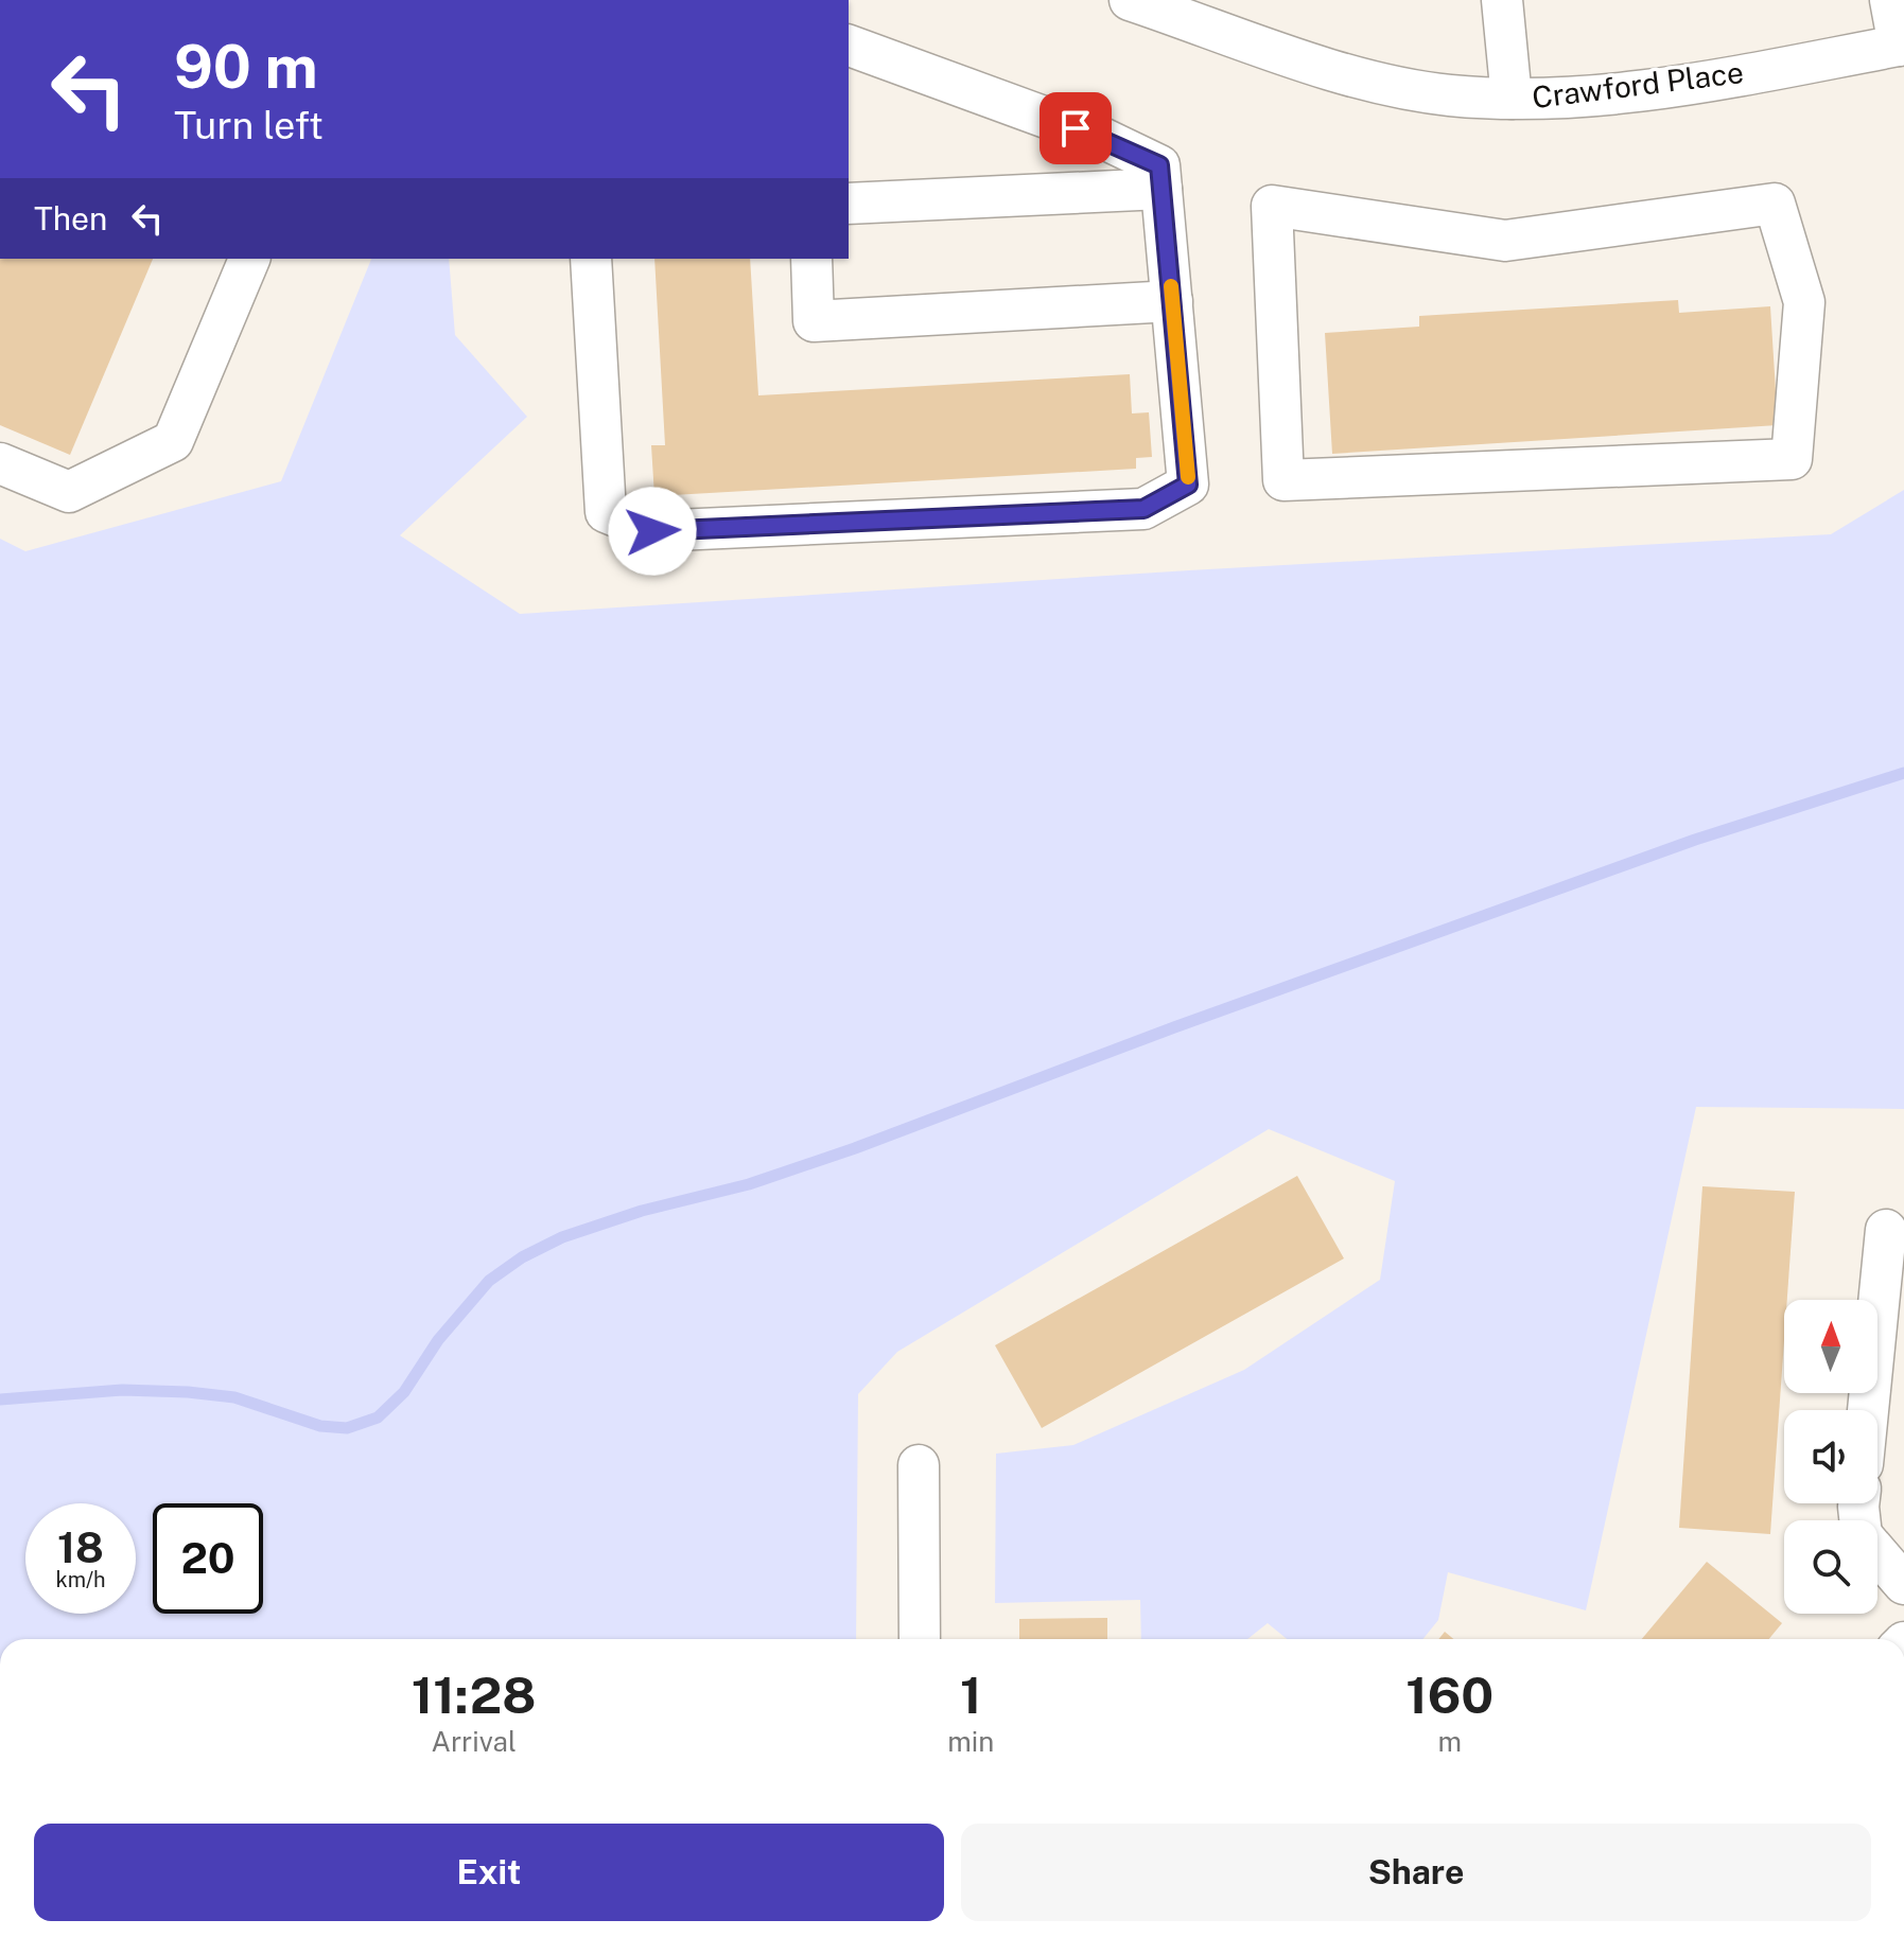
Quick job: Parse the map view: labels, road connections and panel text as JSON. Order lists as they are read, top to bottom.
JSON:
{
  "streets": {
    "street": ["Crawford Place"]
  },
  "north": "top",
  "page": {
    "turn": ["90 m", "Turn left"],
    "then": "Then",
    "speed": "18 km/h",
    "limit": "20",
    "eta": [
      "11:28",
      "Arrival",
      "1",
      "min",
      "160",
      "m"
    ],
    "buttons": ["Exit", "Share"]
  }
}
